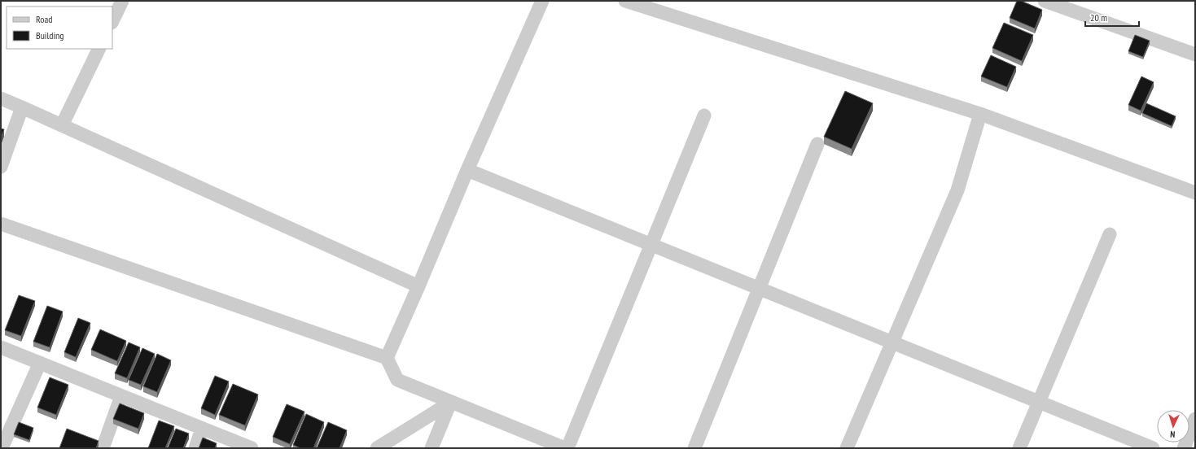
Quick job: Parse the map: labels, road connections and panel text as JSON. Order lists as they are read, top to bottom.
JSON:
{
  "legend": ["Road", "Building"],
  "scale_bar": "20 m",
  "north": "bottom"
}
